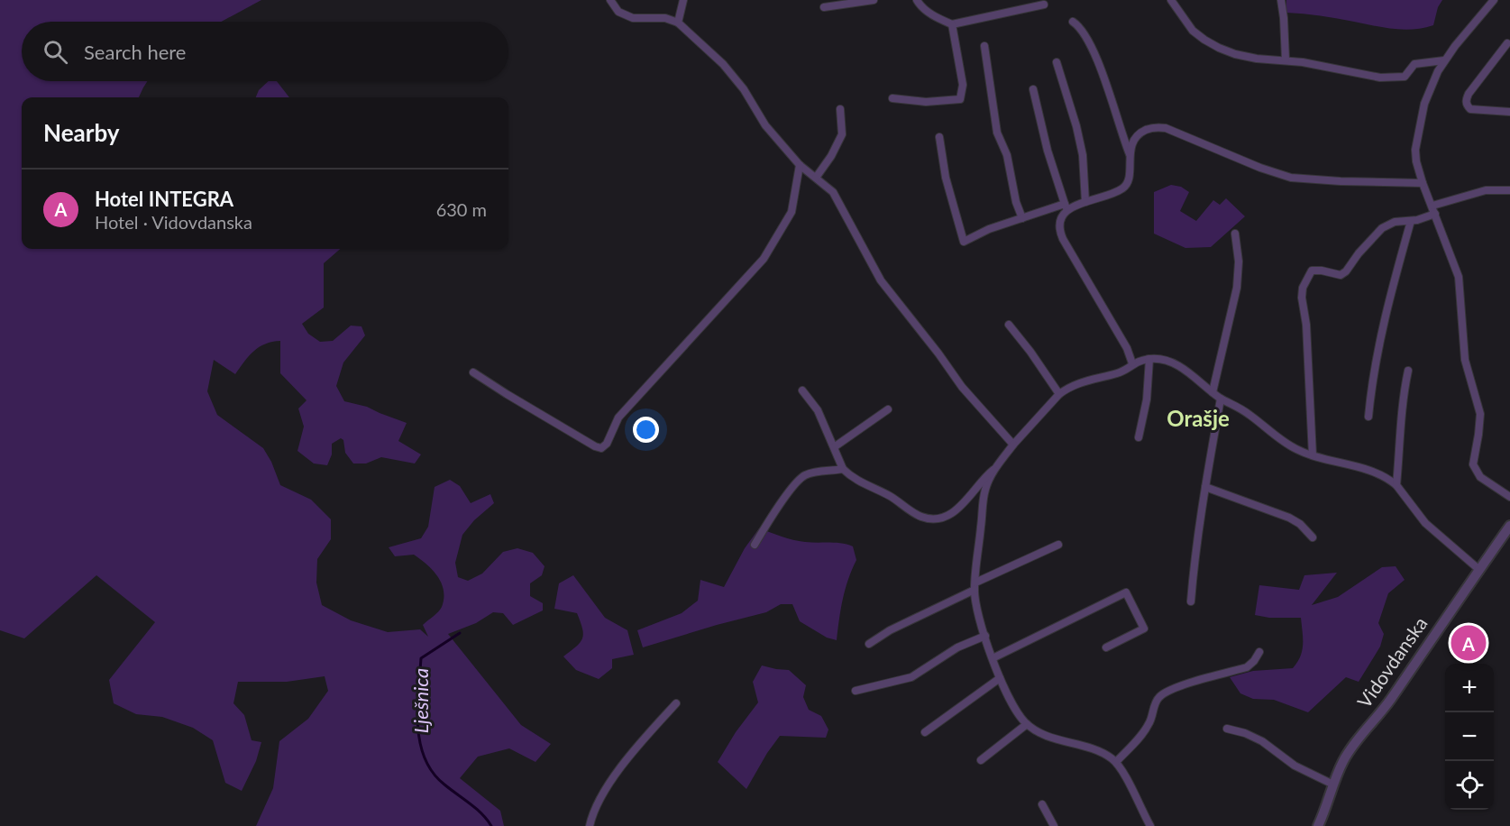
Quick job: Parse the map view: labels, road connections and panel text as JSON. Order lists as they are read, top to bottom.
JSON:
{
  "streets": {
    "street": ["Vidovdanska"]
  },
  "districts": ["Orašje"],
  "water": ["Lješnica"],
  "page": {
    "search": "Search here",
    "heading": "Nearby",
    "list": [
      {
        "mark": "A",
        "name": "Hotel INTEGRA",
        "note": "Hotel · Vidovdanska",
        "value": "630 m"
      }
    ],
    "pins": "A",
    "map_buttons": ["+", "−"]
  }
}
